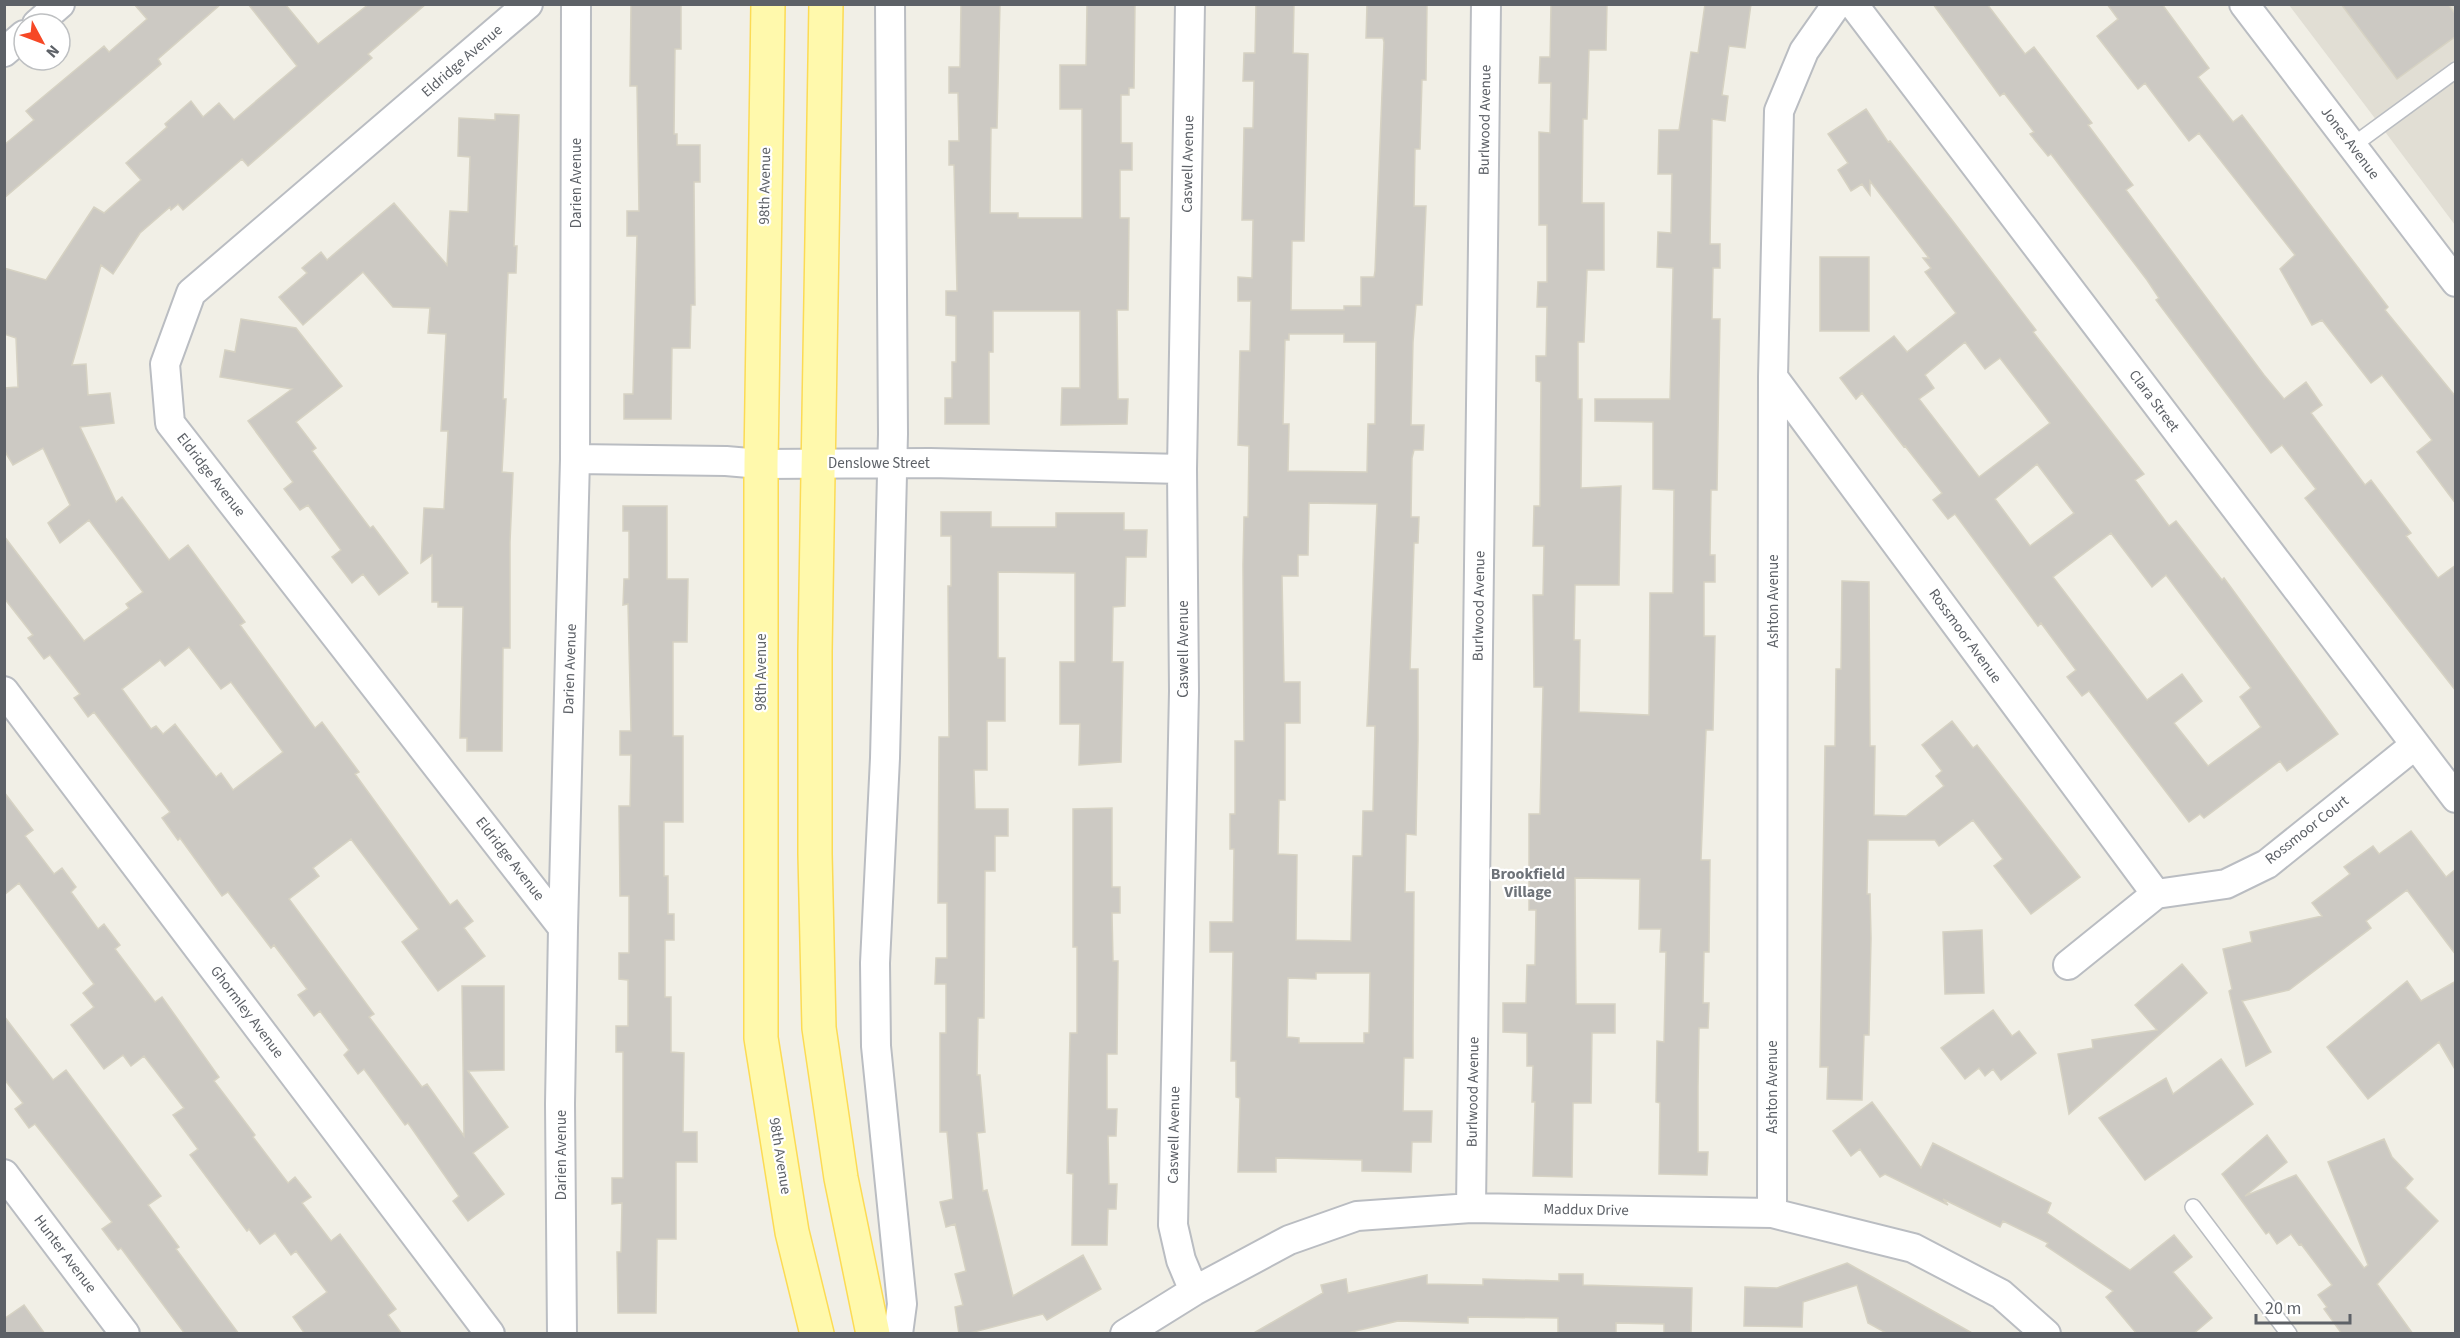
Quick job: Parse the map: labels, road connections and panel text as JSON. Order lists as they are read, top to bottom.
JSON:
{
  "streets": {
    "main road": ["98th Avenue"],
    "street": [
      "Eldridge Avenue",
      "Burlwood Avenue",
      "Jones Avenue",
      "Caswell Avenue",
      "Darien Avenue",
      "Clara Street",
      "Denslowe Street",
      "Ashton Avenue",
      "Rossmoor Avenue",
      "Rossmoor Court",
      "Ghormley Avenue",
      "Maddux Drive",
      "Hunter Avenue"
    ]
  },
  "crossings": [
    ["Eldridge Avenue", "Darien Avenue"],
    ["Burlwood Avenue", "Maddux Drive"],
    ["Caswell Avenue", "Denslowe Street"],
    ["Caswell Avenue", "Maddux Drive"],
    ["Darien Avenue", "Denslowe Street"],
    ["98th Avenue", "Denslowe Street"],
    ["Clara Street", "Rossmoor Court"],
    ["Ashton Avenue", "Rossmoor Avenue"],
    ["Ashton Avenue", "Maddux Drive"],
    ["Rossmoor Avenue", "Rossmoor Court"]
  ],
  "districts": ["Brookfield Village"],
  "scale_bar": "20 m",
  "north": "bottom right"
}
